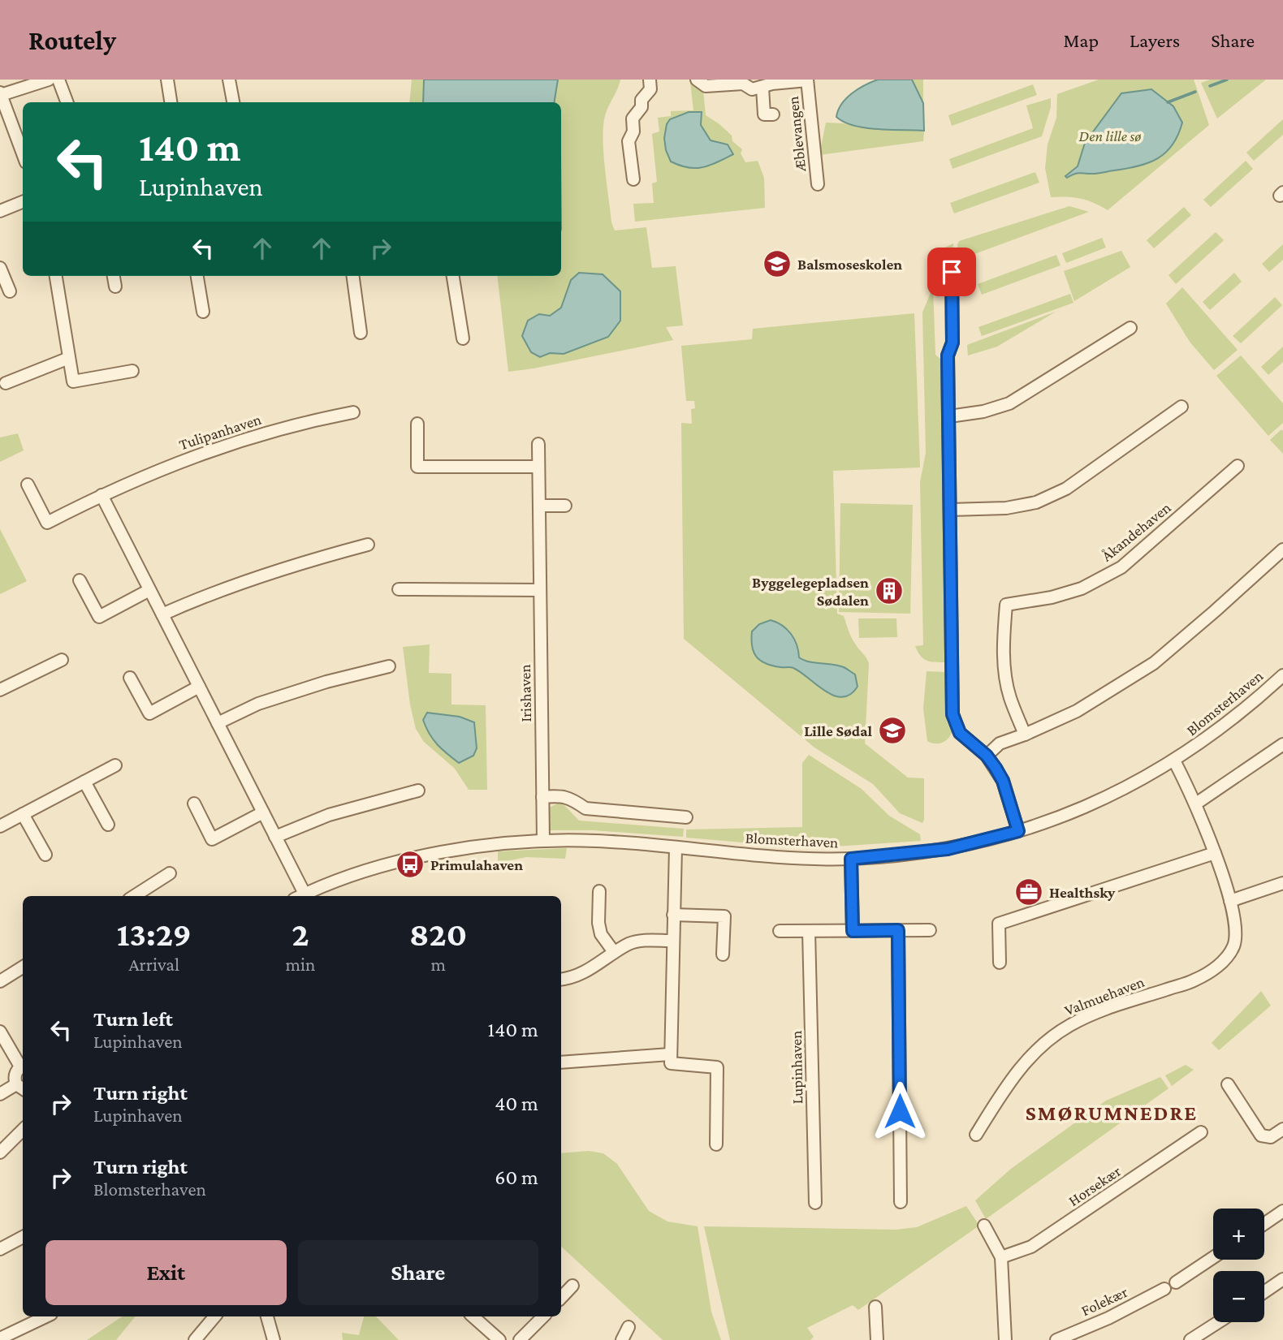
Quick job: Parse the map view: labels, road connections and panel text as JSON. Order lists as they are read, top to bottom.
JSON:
{
  "streets": {
    "street": [
      "Æblevangen",
      "Tulipanhaven",
      "Åkandehaven",
      "Irishaven",
      "Blomsterhaven",
      "Valmuehaven",
      "Lupinhaven",
      "Horsekær",
      "Folekær"
    ]
  },
  "crossings": [
    ["Irishaven", "Blomsterhaven"],
    ["Blomsterhaven", "Valmuehaven"]
  ],
  "districts": ["SMØRUMNEDRE"],
  "parks": ["Den lille sø"],
  "places": {
    "school or university": ["Balsmoseskolen", "Lille Sødal"],
    "building": ["Byggelegepladsen Sødalen"],
    "bus stop": ["Primulahaven"],
    "office": ["Healthsky"]
  },
  "page": {
    "header": "Routely",
    "nav": ["Map", "Layers", "Share"],
    "turn": ["140 m", "Lupinhaven"],
    "eta": [
      "13:29",
      "Arrival",
      "2",
      "min",
      "820",
      "m"
    ],
    "list": [
      {
        "name": "Turn left",
        "note": "Lupinhaven",
        "value": "140 m"
      },
      {
        "name": "Turn right",
        "note": "Lupinhaven",
        "value": "40 m"
      },
      {
        "name": "Turn right",
        "note": "Blomsterhaven",
        "value": "60 m"
      }
    ],
    "map_buttons": ["+", "−"],
    "buttons": ["Exit", "Share"]
  }
}
